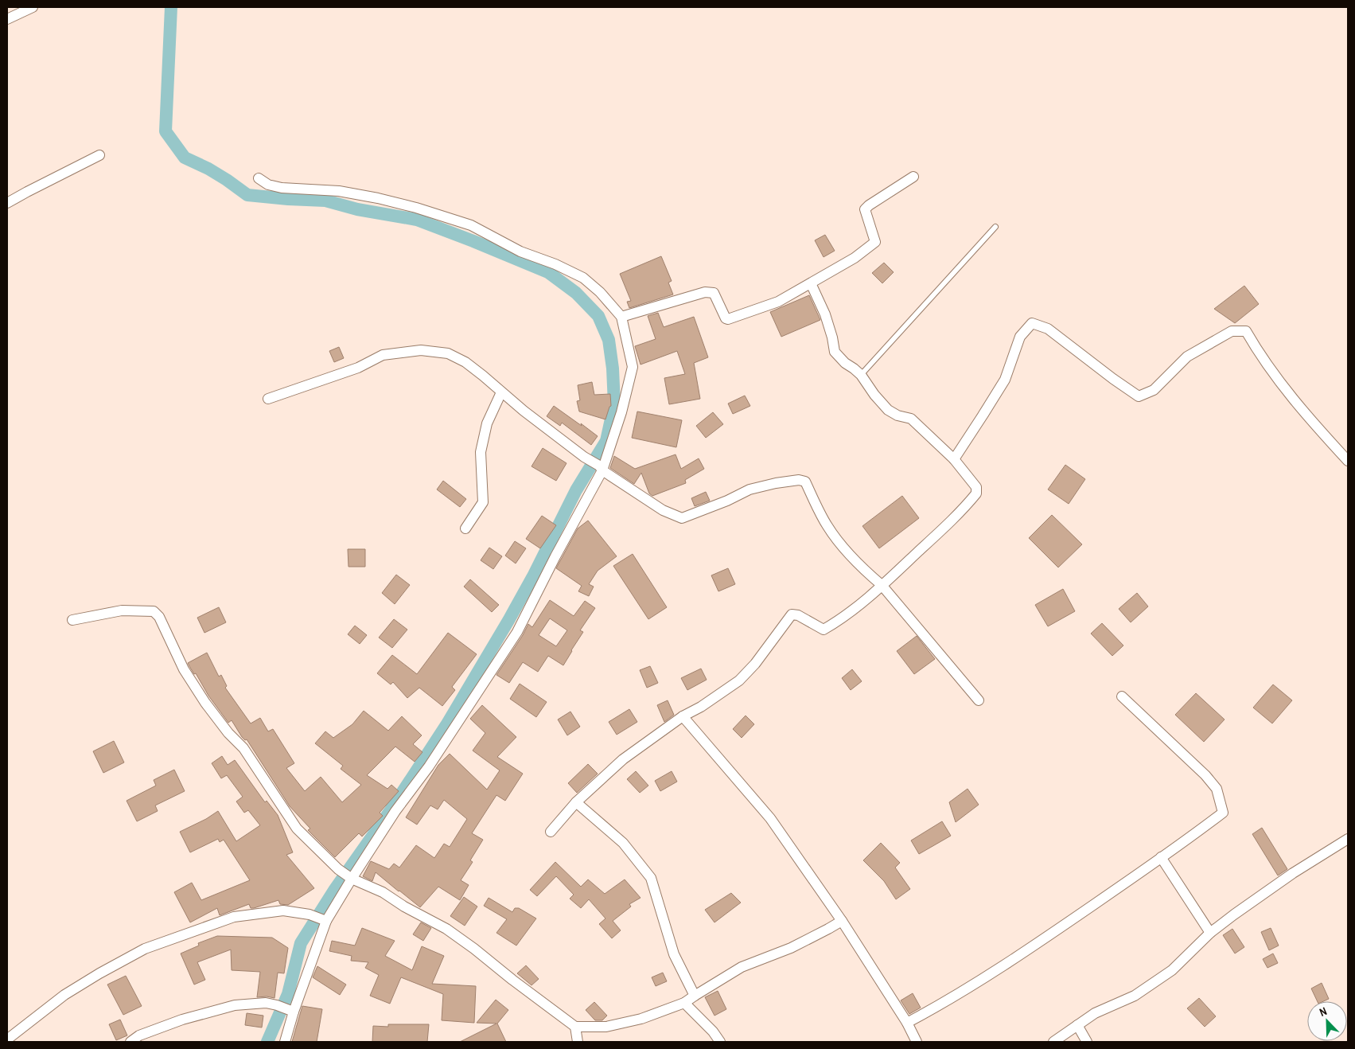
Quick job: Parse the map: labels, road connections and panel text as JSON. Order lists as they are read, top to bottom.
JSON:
{
  "north": "top left"
}
